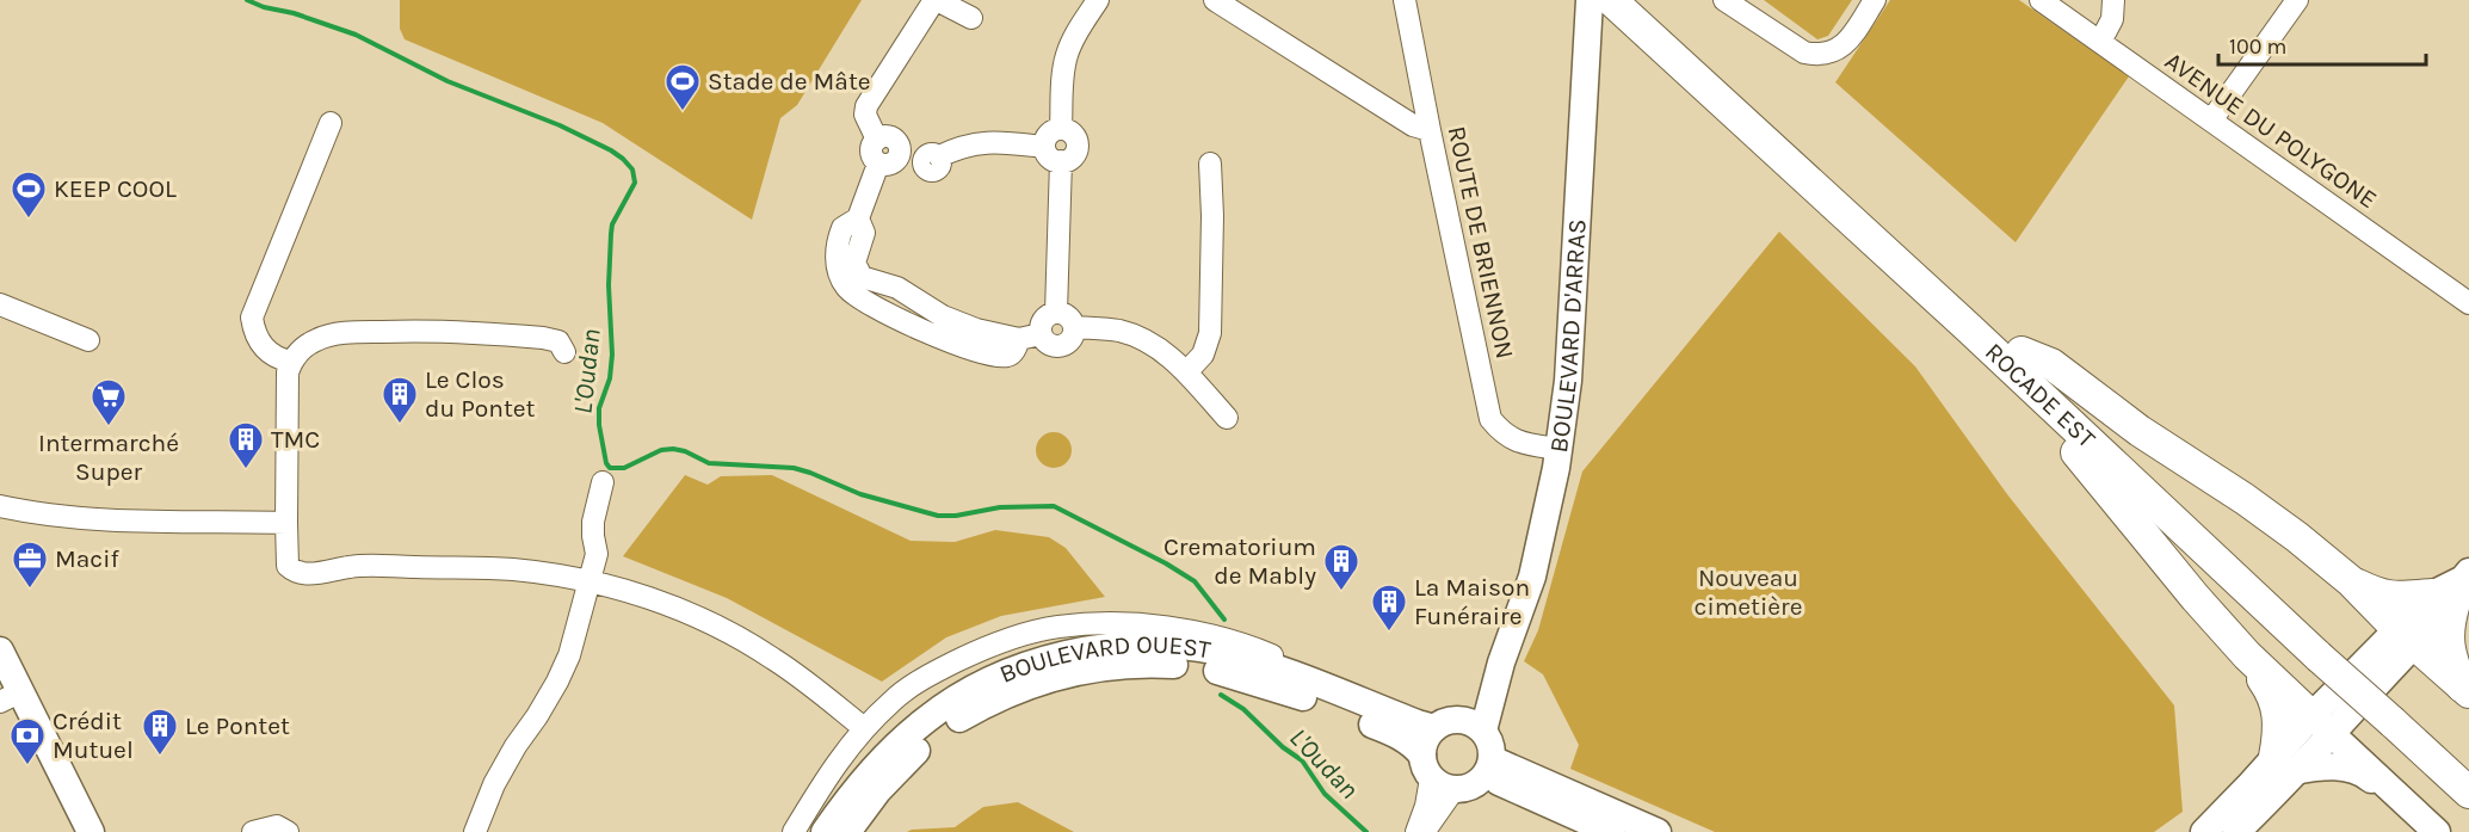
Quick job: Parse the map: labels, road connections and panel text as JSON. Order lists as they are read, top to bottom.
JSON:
{
  "streets": {
    "highway": ["ROCADE EST"],
    "main road": ["BOULEVARD D'ARRAS", "BOULEVARD OUEST"],
    "street": ["AVENUE DU POLYGONE", "ROUTE DE BRIENNON"]
  },
  "crossings": [
    ["ROUTE DE BRIENNON", "BOULEVARD D'ARRAS"],
    ["BOULEVARD D'ARRAS", "ROCADE EST"],
    ["BOULEVARD D'ARRAS", "BOULEVARD OUEST"]
  ],
  "water": ["L'Oudan"],
  "parks": ["Nouveau cimetière"],
  "places": {
    "sports": ["Stade de Mâte", "KEEP COOL"],
    "building": [
      "Le Clos du Pontet",
      "TMC",
      "Crematorium de Mably",
      "La Maison Funéraire",
      "Le Pontet"
    ],
    "supermarket": ["Intermarché Super"],
    "office": ["Macif"],
    "bank": ["Crédit Mutuel"]
  },
  "scale_bar": "100 m"
}
